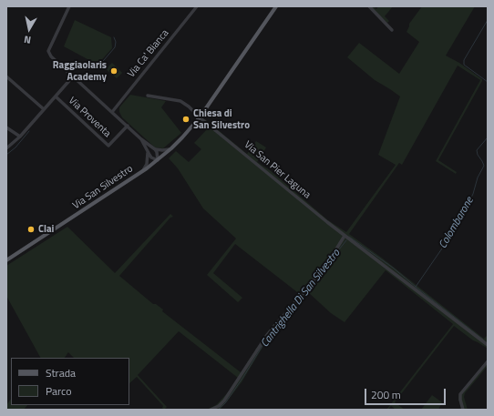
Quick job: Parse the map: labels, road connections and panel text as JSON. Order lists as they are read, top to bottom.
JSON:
{
  "streets": {
    "main road": ["Via San Silvestro"],
    "street": ["Via Ca' Bianca", "Via Proventa", "Via San Pier Laguna"]
  },
  "crossings": [
    ["Via Ca' Bianca", "Via Proventa"],
    ["Via Proventa", "Via San Silvestro"],
    ["Via San Pier Laguna", "Via San Silvestro"]
  ],
  "water": ["Colombarone", "Cantrighella Di San Silvestro"],
  "places": ["Raggiaolaris Academy", "Chiesa di San Silvestro", "Clai"],
  "legend": ["Strada", "Parco"],
  "scale_bar": "200 m",
  "north": "bottom"
}
